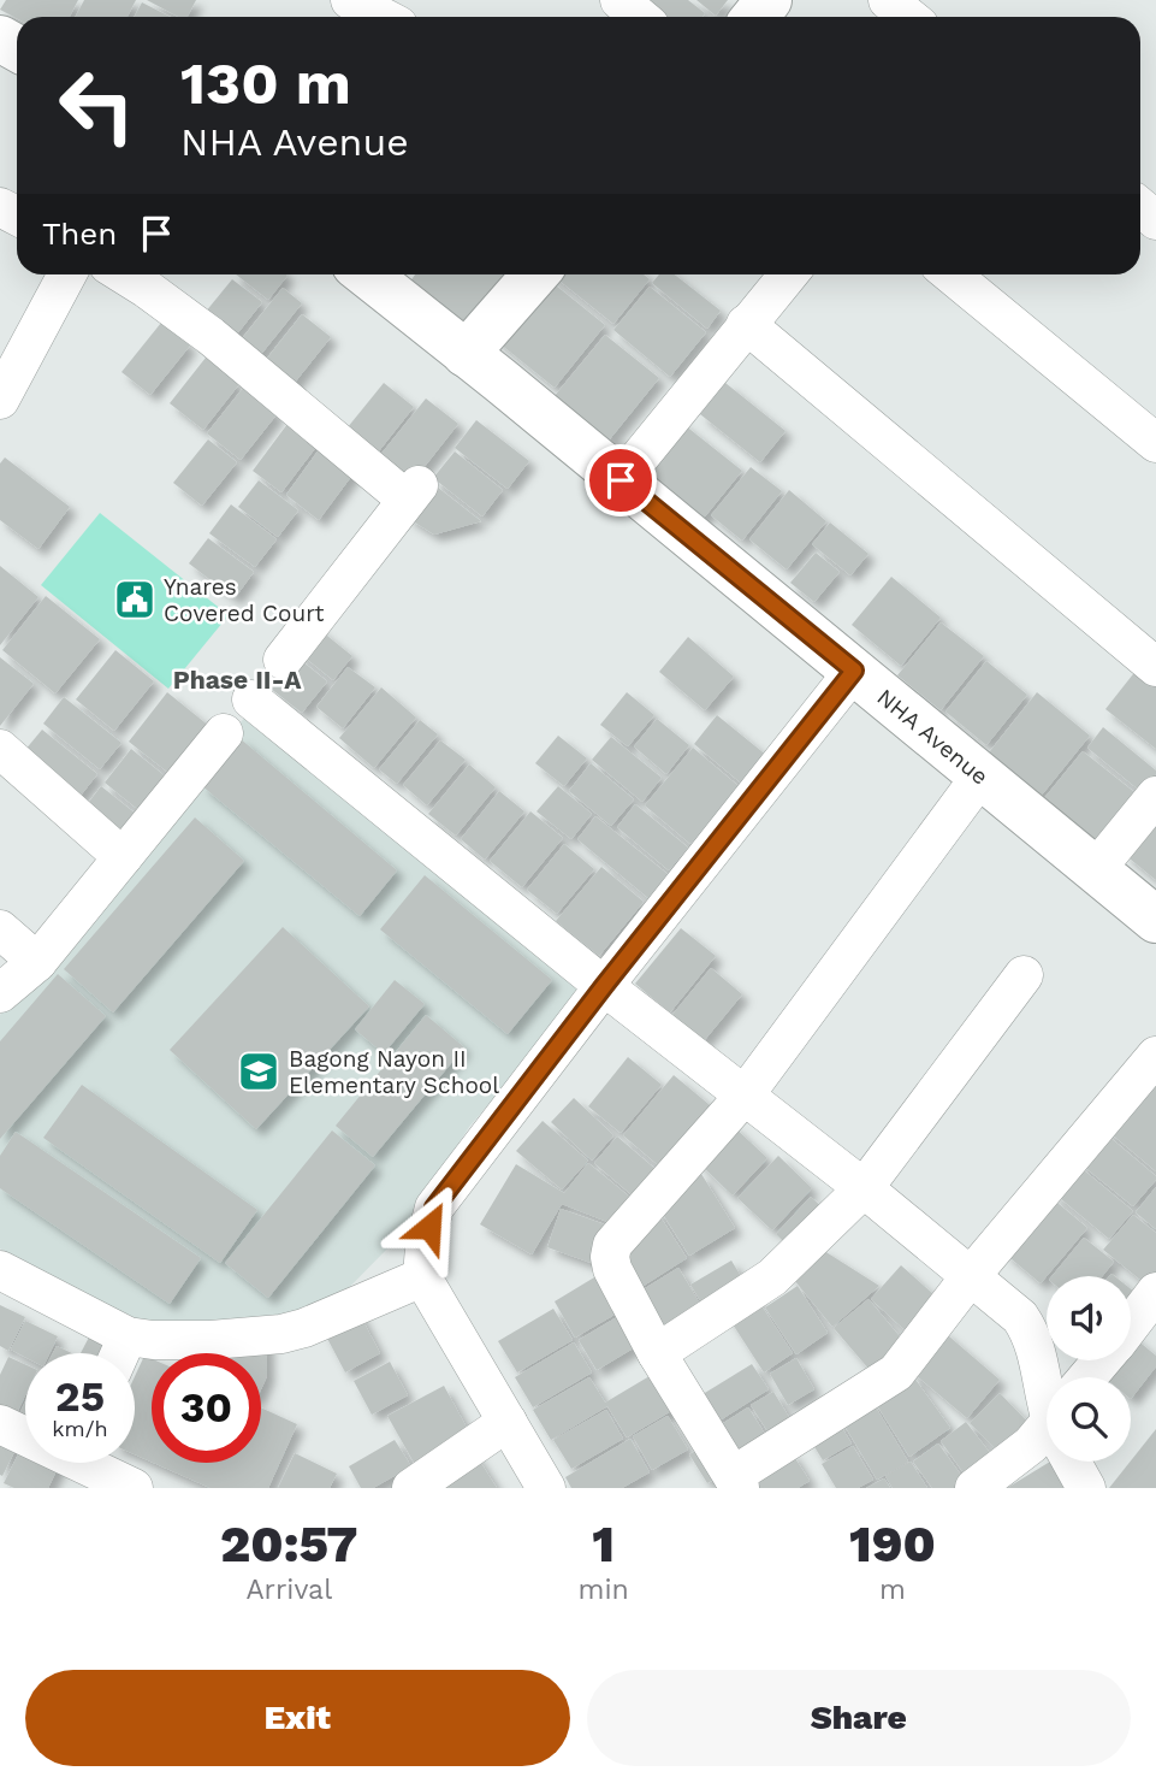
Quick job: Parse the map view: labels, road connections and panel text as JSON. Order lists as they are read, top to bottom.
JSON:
{
  "streets": {
    "street": ["NHA Avenue"]
  },
  "districts": ["Phase II-A"],
  "places": {
    "public building": ["Ynares Covered Court"],
    "school or university": ["Bagong Nayon II Elementary School"]
  },
  "page": {
    "turn": ["130 m", "NHA Avenue"],
    "then": "Then",
    "speed": "25 km/h",
    "limit": "30",
    "eta": [
      "20:57",
      "Arrival",
      "1",
      "min",
      "190",
      "m"
    ],
    "buttons": ["Exit", "Share"]
  }
}
